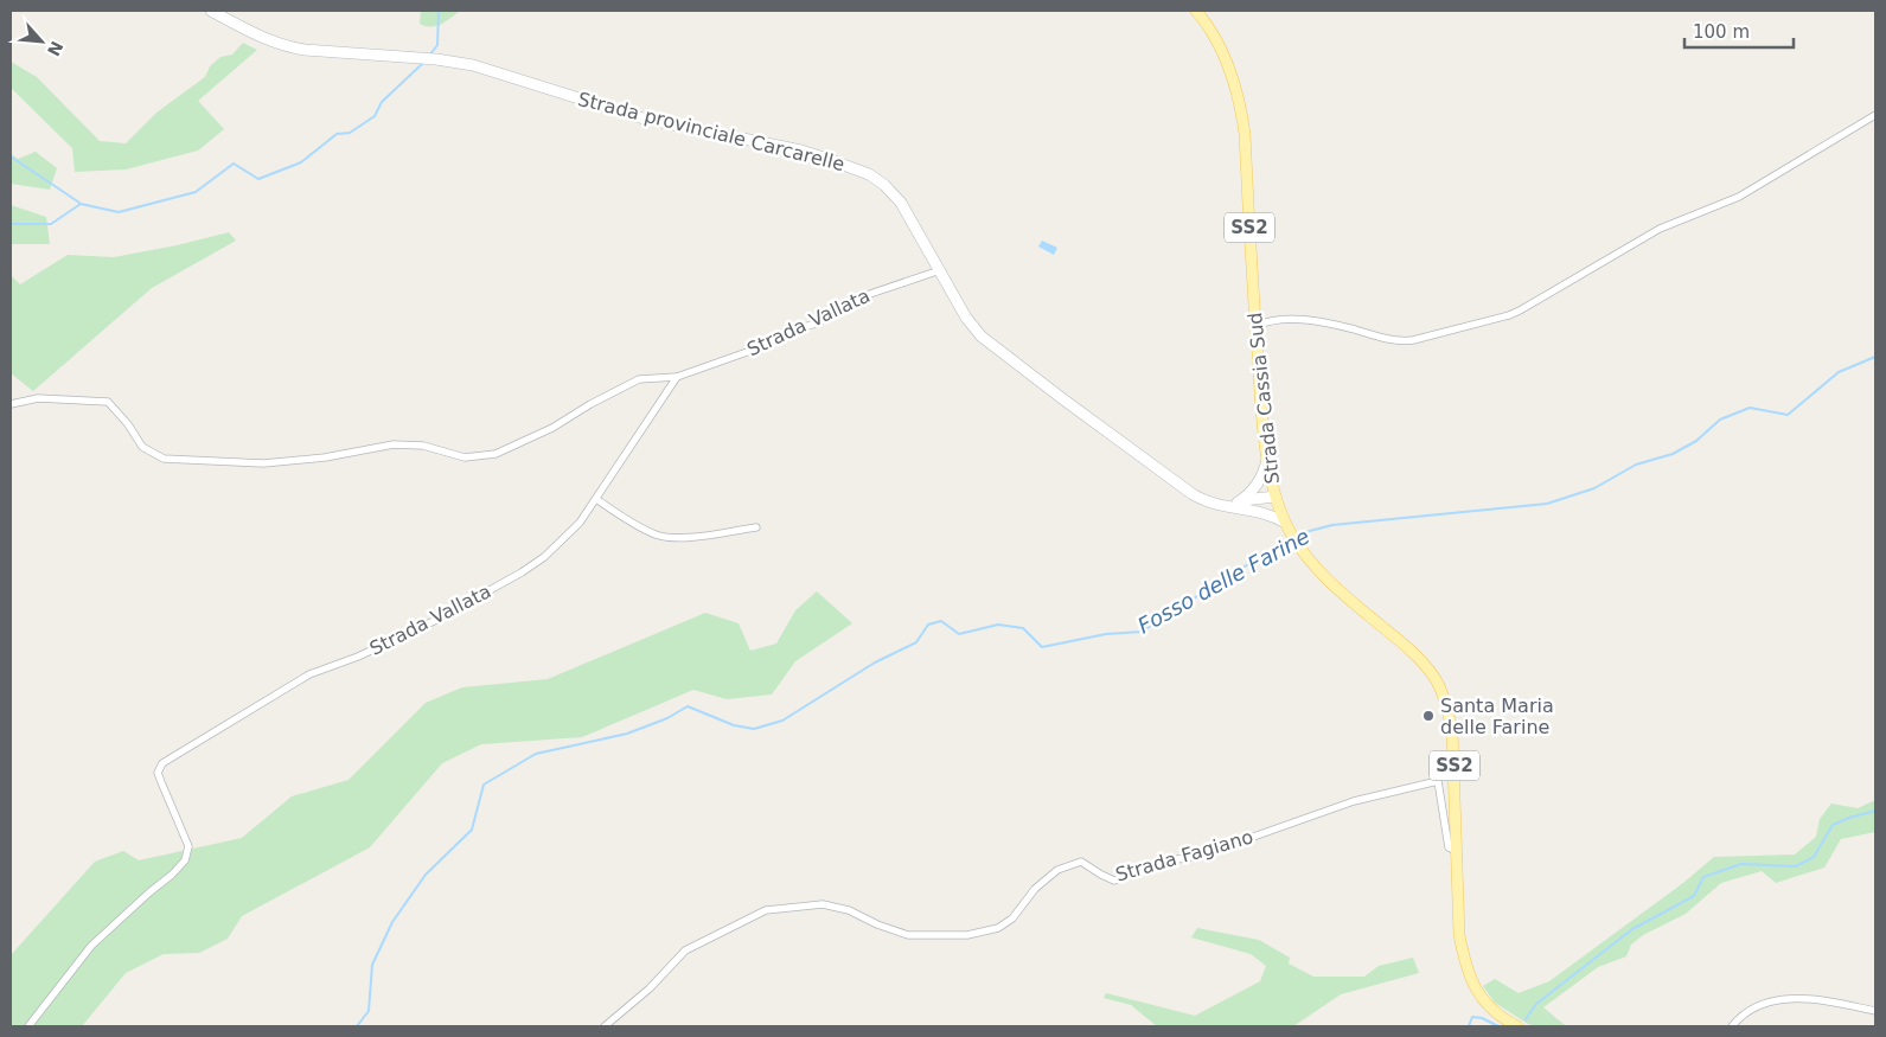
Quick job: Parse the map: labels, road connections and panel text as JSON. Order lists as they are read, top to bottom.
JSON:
{
  "streets": {
    "main road": ["Strada provinciale Carcarelle", "SS2", "Strada Cassia Sud"],
    "street": ["Strada Vallata", "Strada Fagiano"]
  },
  "crossings": [
    ["Strada provinciale Carcarelle", "Strada Vallata"],
    ["Strada provinciale Carcarelle", "Strada Cassia Sud"],
    ["Strada Cassia Sud", "Strada Fagiano"]
  ],
  "water": ["Fosso delle Farine"],
  "places": ["Santa Maria delle Farine"],
  "scale_bar": "100 m",
  "north": "bottom right"
}
